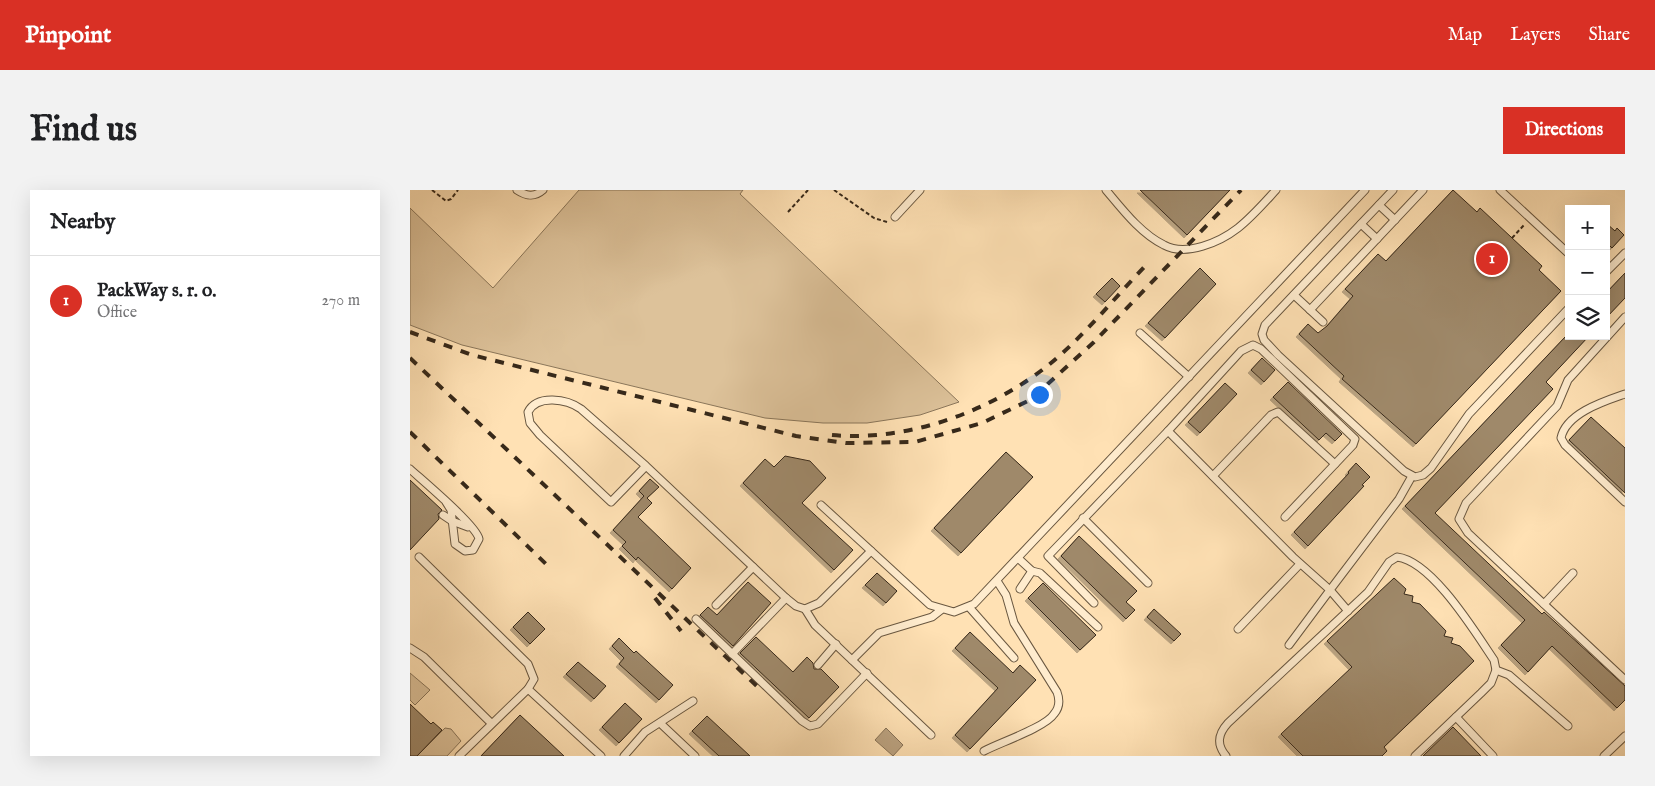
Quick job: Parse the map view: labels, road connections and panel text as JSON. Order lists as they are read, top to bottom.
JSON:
{
  "page": {
    "header": "Pinpoint",
    "nav": ["Map", "Layers", "Share"],
    "buttons": "Directions",
    "title": "Find us",
    "heading": "Nearby",
    "map_buttons": ["+", "−"],
    "pins": "1",
    "list": [
      {
        "mark": "1",
        "name": "PackWay s. r. o.",
        "note": "Office",
        "value": "270 m"
      }
    ]
  }
}
